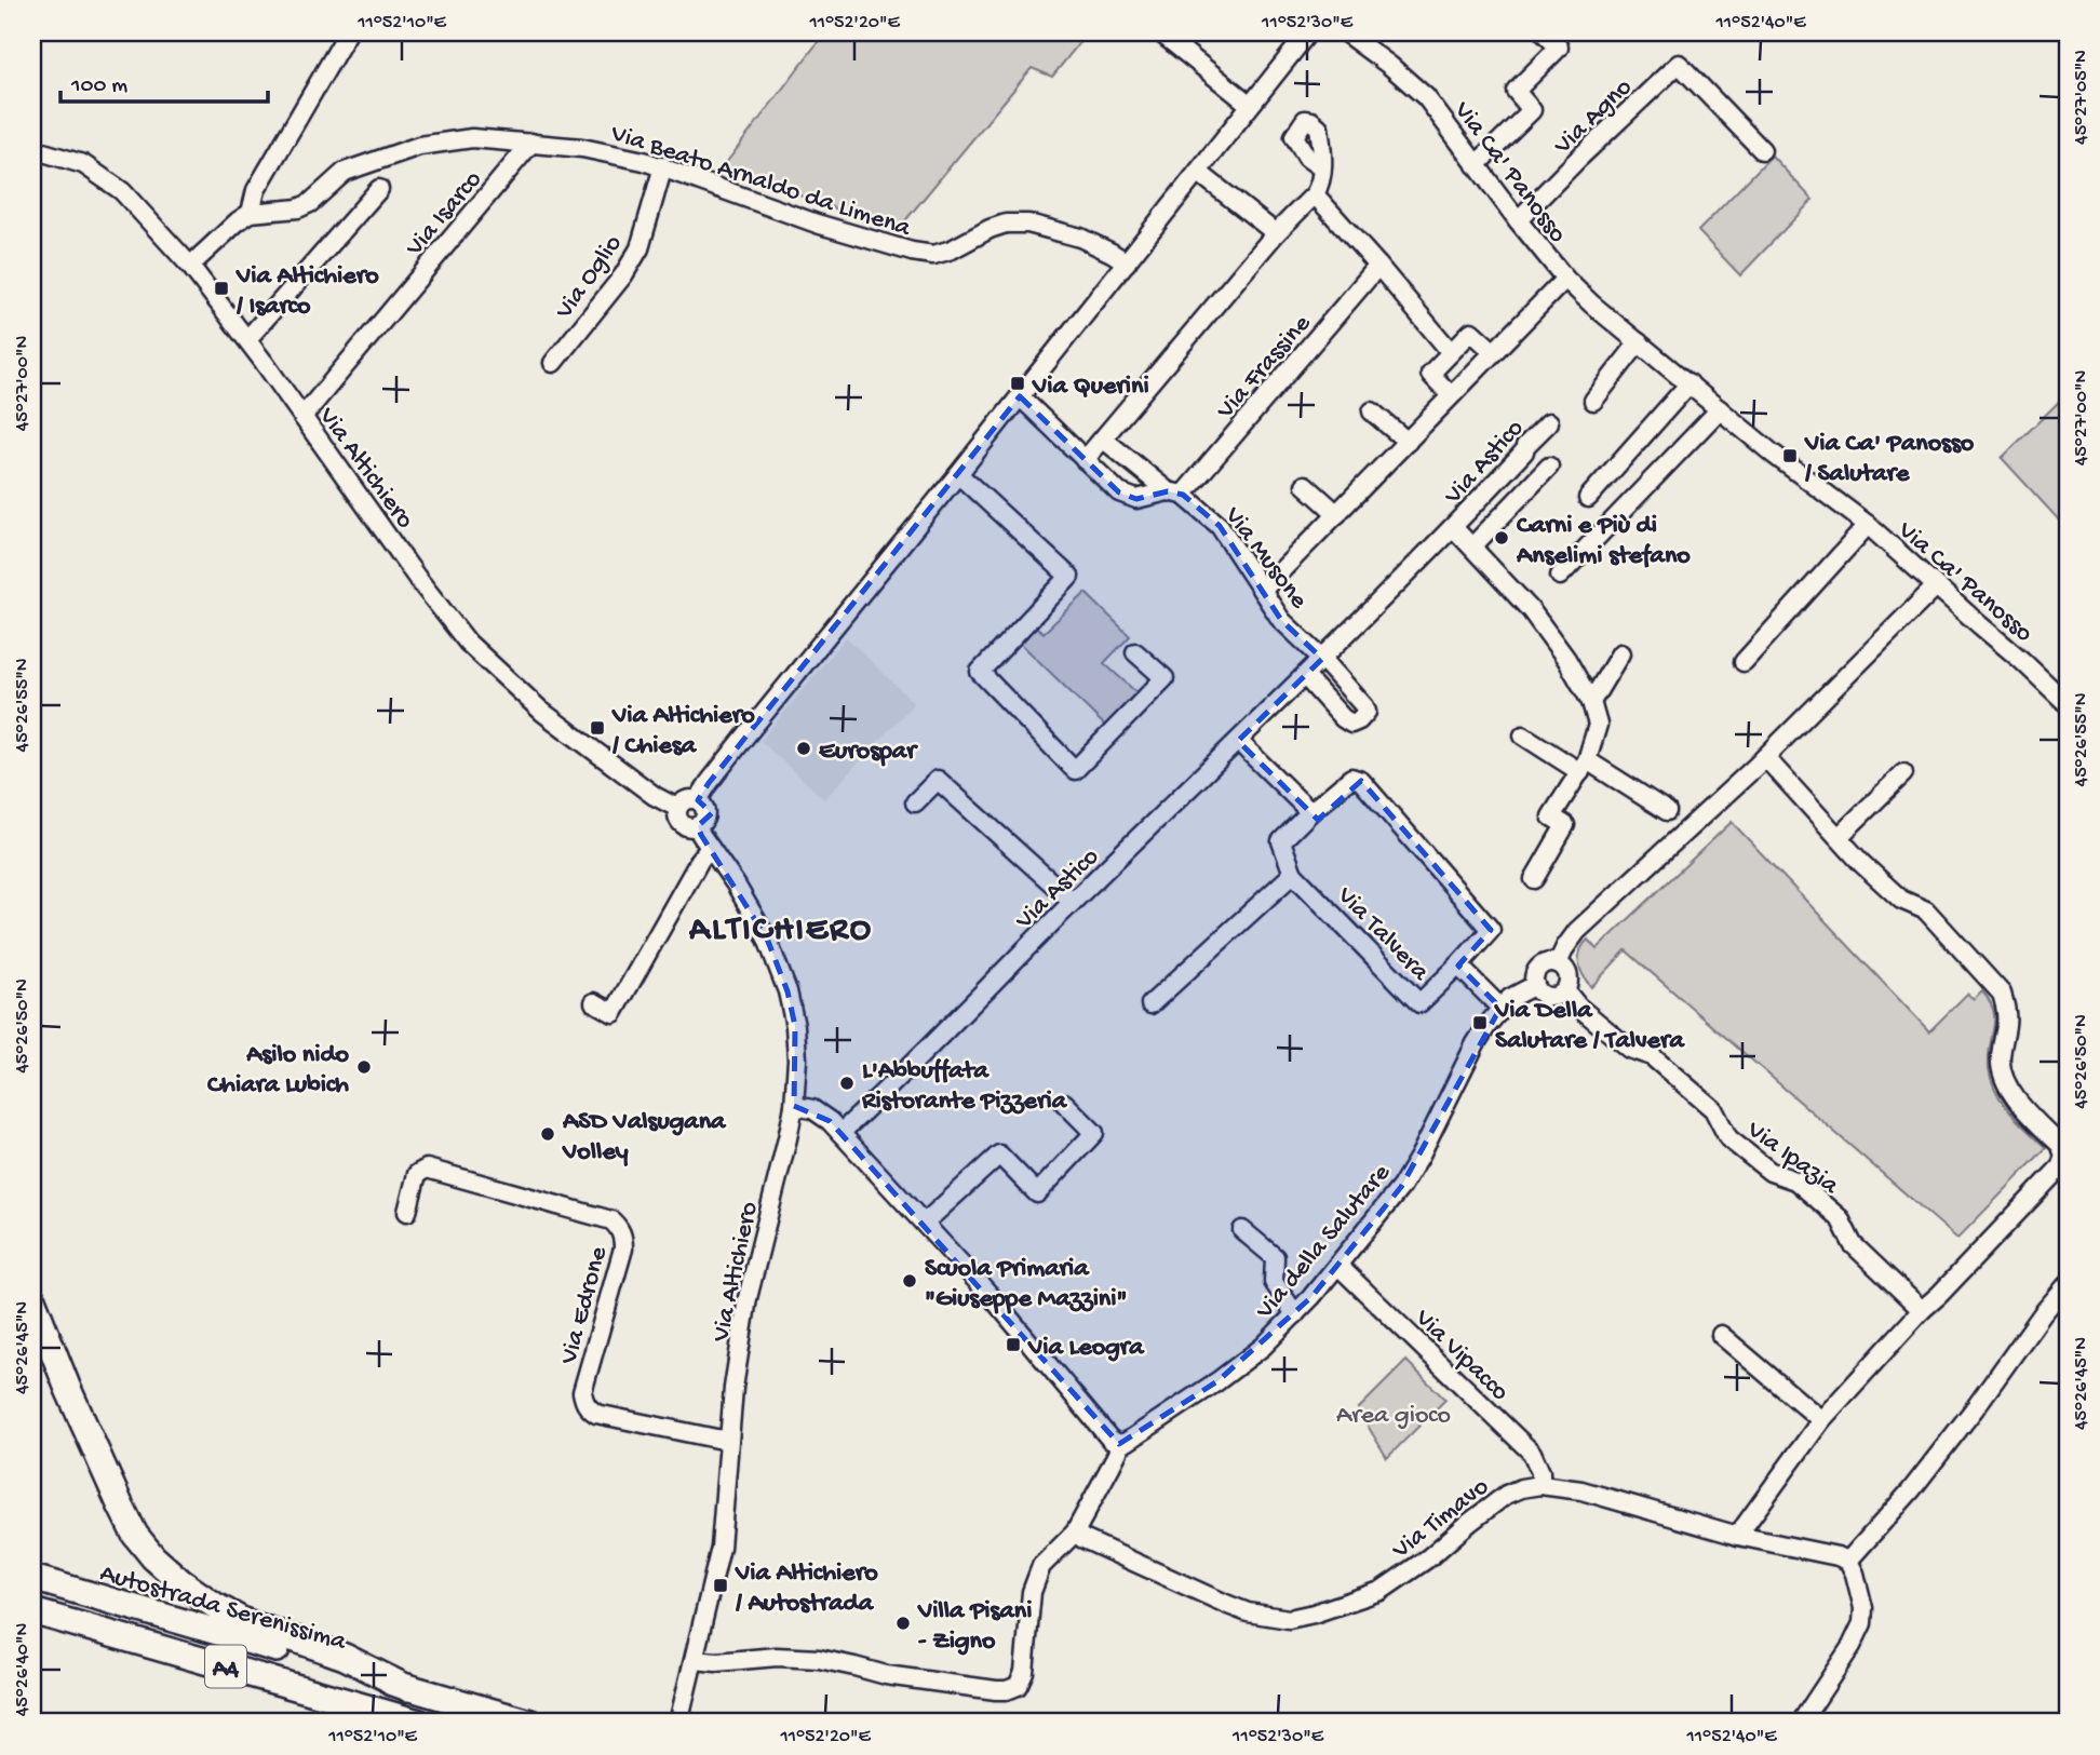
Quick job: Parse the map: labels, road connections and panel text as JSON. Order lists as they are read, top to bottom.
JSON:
{
  "streets": {
    "highway": ["Autostrada Serenissima", "A4"],
    "street": [
      "Via Agno",
      "Via Ca' Panosso",
      "Via Beato Arnaldo da Limena",
      "Via Isarco",
      "Via Oglio",
      "Via Frassine",
      "Via Astico",
      "Via Altichiero",
      "Via Musone",
      "Via Talvera",
      "Via Ipazia",
      "Via della Salutare",
      "Via Edrone",
      "Via Vipacco",
      "Via Timavo"
    ]
  },
  "crossings": [
    ["Via Agno", "Via Ca' Panosso"],
    ["Via Ca' Panosso", "Via della Salutare"],
    ["Via Beato Arnaldo da Limena", "Via Isarco"],
    ["Via Beato Arnaldo da Limena", "Via Oglio"],
    ["Via Isarco", "Via Altichiero"],
    ["Via Frassine", "Via Musone"],
    ["Via Astico", "Via Musone"],
    ["Via Altichiero", "Via Edrone"],
    ["Via Talvera", "Via della Salutare"],
    ["Via Ipazia", "Via della Salutare"],
    ["Via della Salutare", "Via Vipacco"],
    ["Via Vipacco", "Via Timavo"]
  ],
  "districts": ["ALTICHIERO"],
  "parks": ["Area gioco"],
  "places": {
    "transit": [
      "Via Altichiero / Isarco",
      "Via Querini",
      "Via Ca' Panosso / Salutare",
      "Via Altichiero / Chiesa",
      "Via Della Salutare / Talvera",
      "Via Leogra",
      "Via Altichiero / Autostrada"
    ],
    "other": [
      "Carni e Più di Anselimi stefano",
      "Eurospar",
      "Asilo nido Chiara Lubich",
      "L'Abbuffata Ristorante Pizzeria",
      "ASD Valsugana Volley",
      "Scuola Primaria \"Giuseppe Mazzini\"",
      "Villa Pisani - Zigno"
    ]
  },
  "scale_bar": "100 m",
  "coordinates": [
    "11°52'10\"E",
    "11°52'20\"E",
    "11°52'30\"E",
    "11°52'40\"E",
    "45°27'05\"N",
    "45°27'00\"N",
    "45°26'55\"N",
    "45°26'50\"N",
    "45°26'45\"N",
    "45°26'40\"N"
  ]
}
